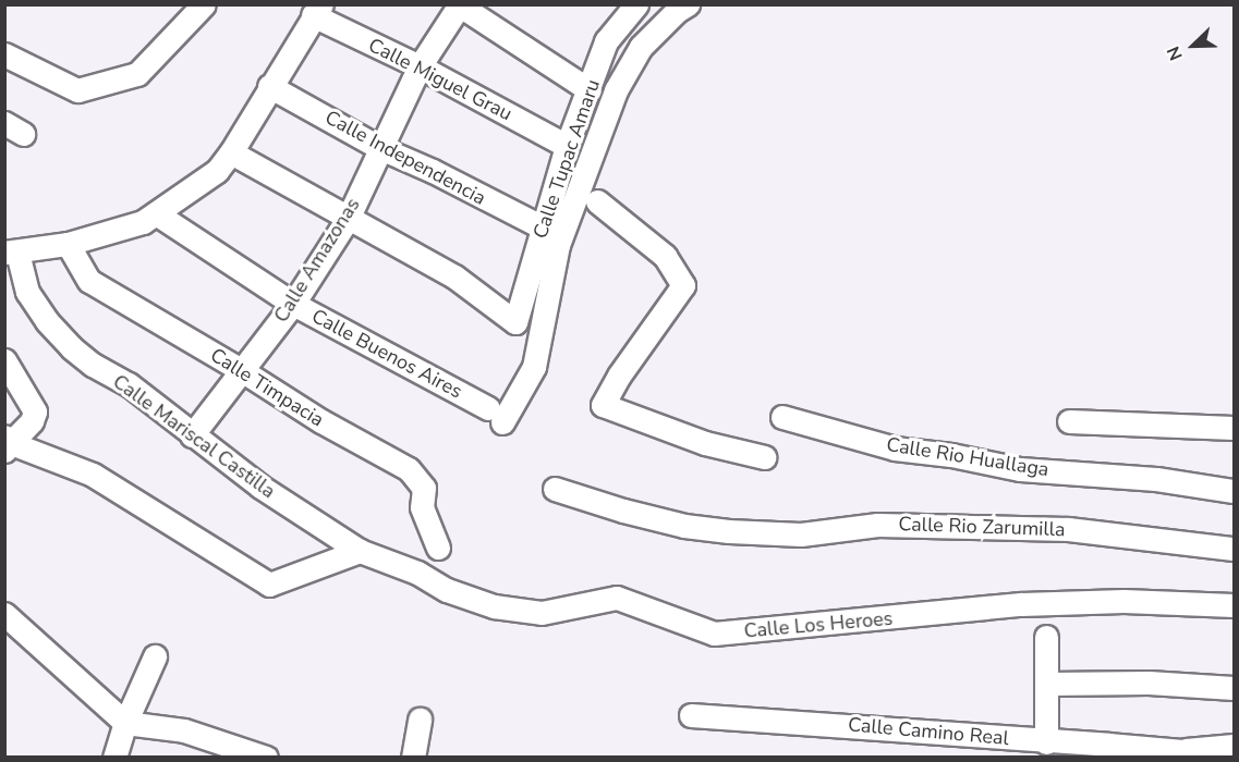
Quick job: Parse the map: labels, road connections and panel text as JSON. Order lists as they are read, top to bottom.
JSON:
{
  "streets": {
    "street": [
      "Calle Miguel Grau",
      "Calle Independencia",
      "Calle Tupac Amaru",
      "Calle Amazonas",
      "Calle Buenos Aires",
      "Calle Timpacia",
      "Calle Mariscal Castilla",
      "Calle Rio Huallaga",
      "Calle Rio Zarumilla",
      "Calle Los Heroes",
      "Calle Camino Real"
    ]
  },
  "crossings": [
    ["Calle Miguel Grau", "Calle Tupac Amaru"],
    ["Calle Miguel Grau", "Calle Amazonas"],
    ["Calle Independencia", "Calle Tupac Amaru"],
    ["Calle Independencia", "Calle Amazonas"],
    ["Calle Tupac Amaru", "Calle Amazonas"],
    ["Calle Amazonas", "Calle Buenos Aires"],
    ["Calle Amazonas", "Calle Timpacia"],
    ["Calle Amazonas", "Calle Mariscal Castilla"],
    ["Calle Mariscal Castilla", "Calle Los Heroes"]
  ],
  "north": "bottom left"
}
